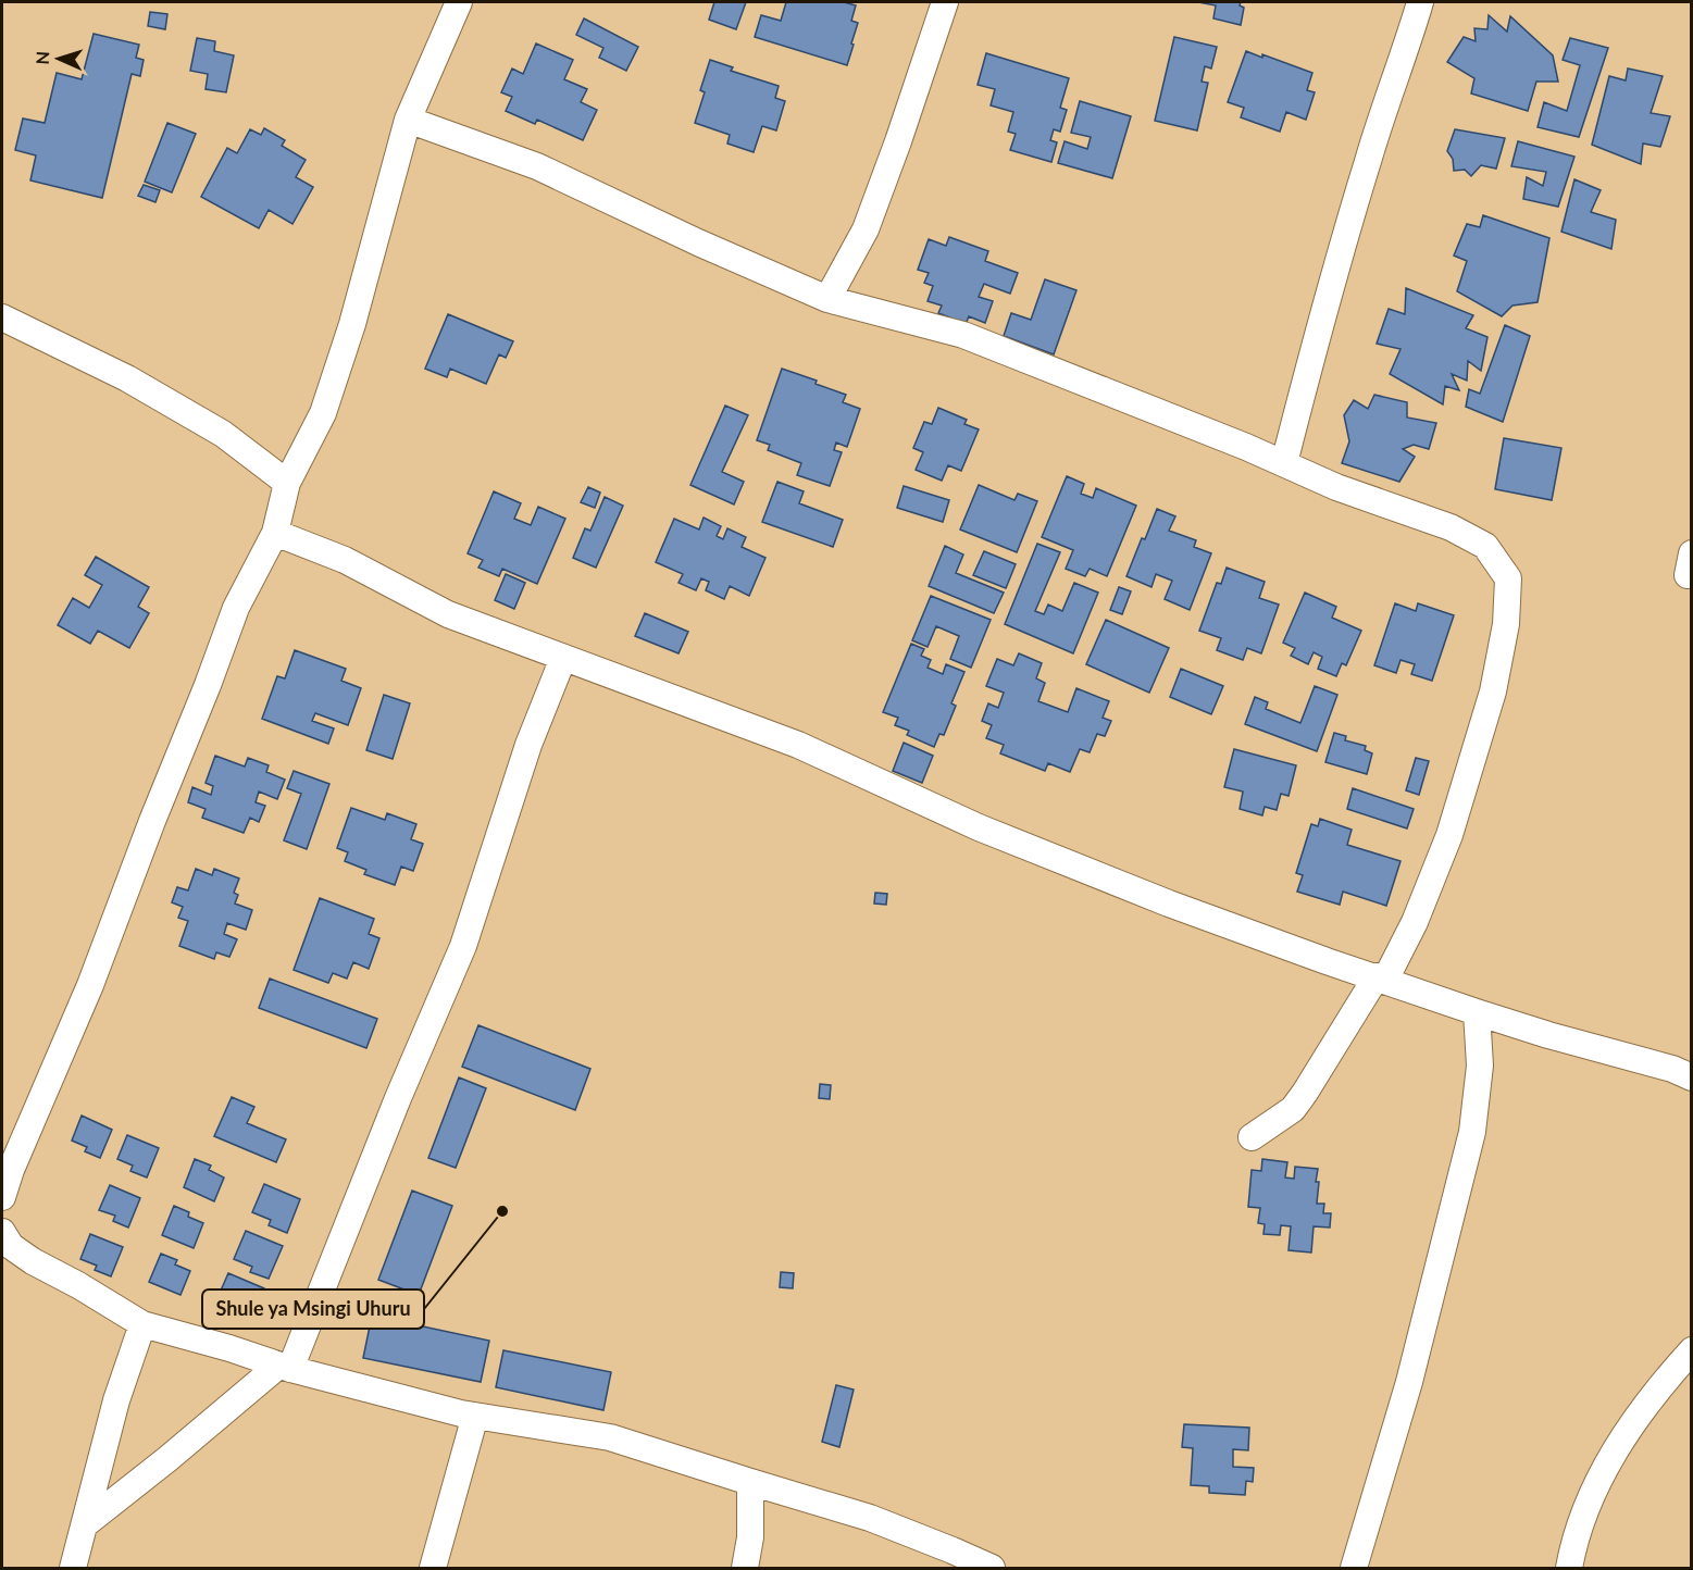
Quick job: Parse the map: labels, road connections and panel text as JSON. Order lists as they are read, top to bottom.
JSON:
{
  "places": ["Shule ya Msingi Uhuru"],
  "north": "left"
}
